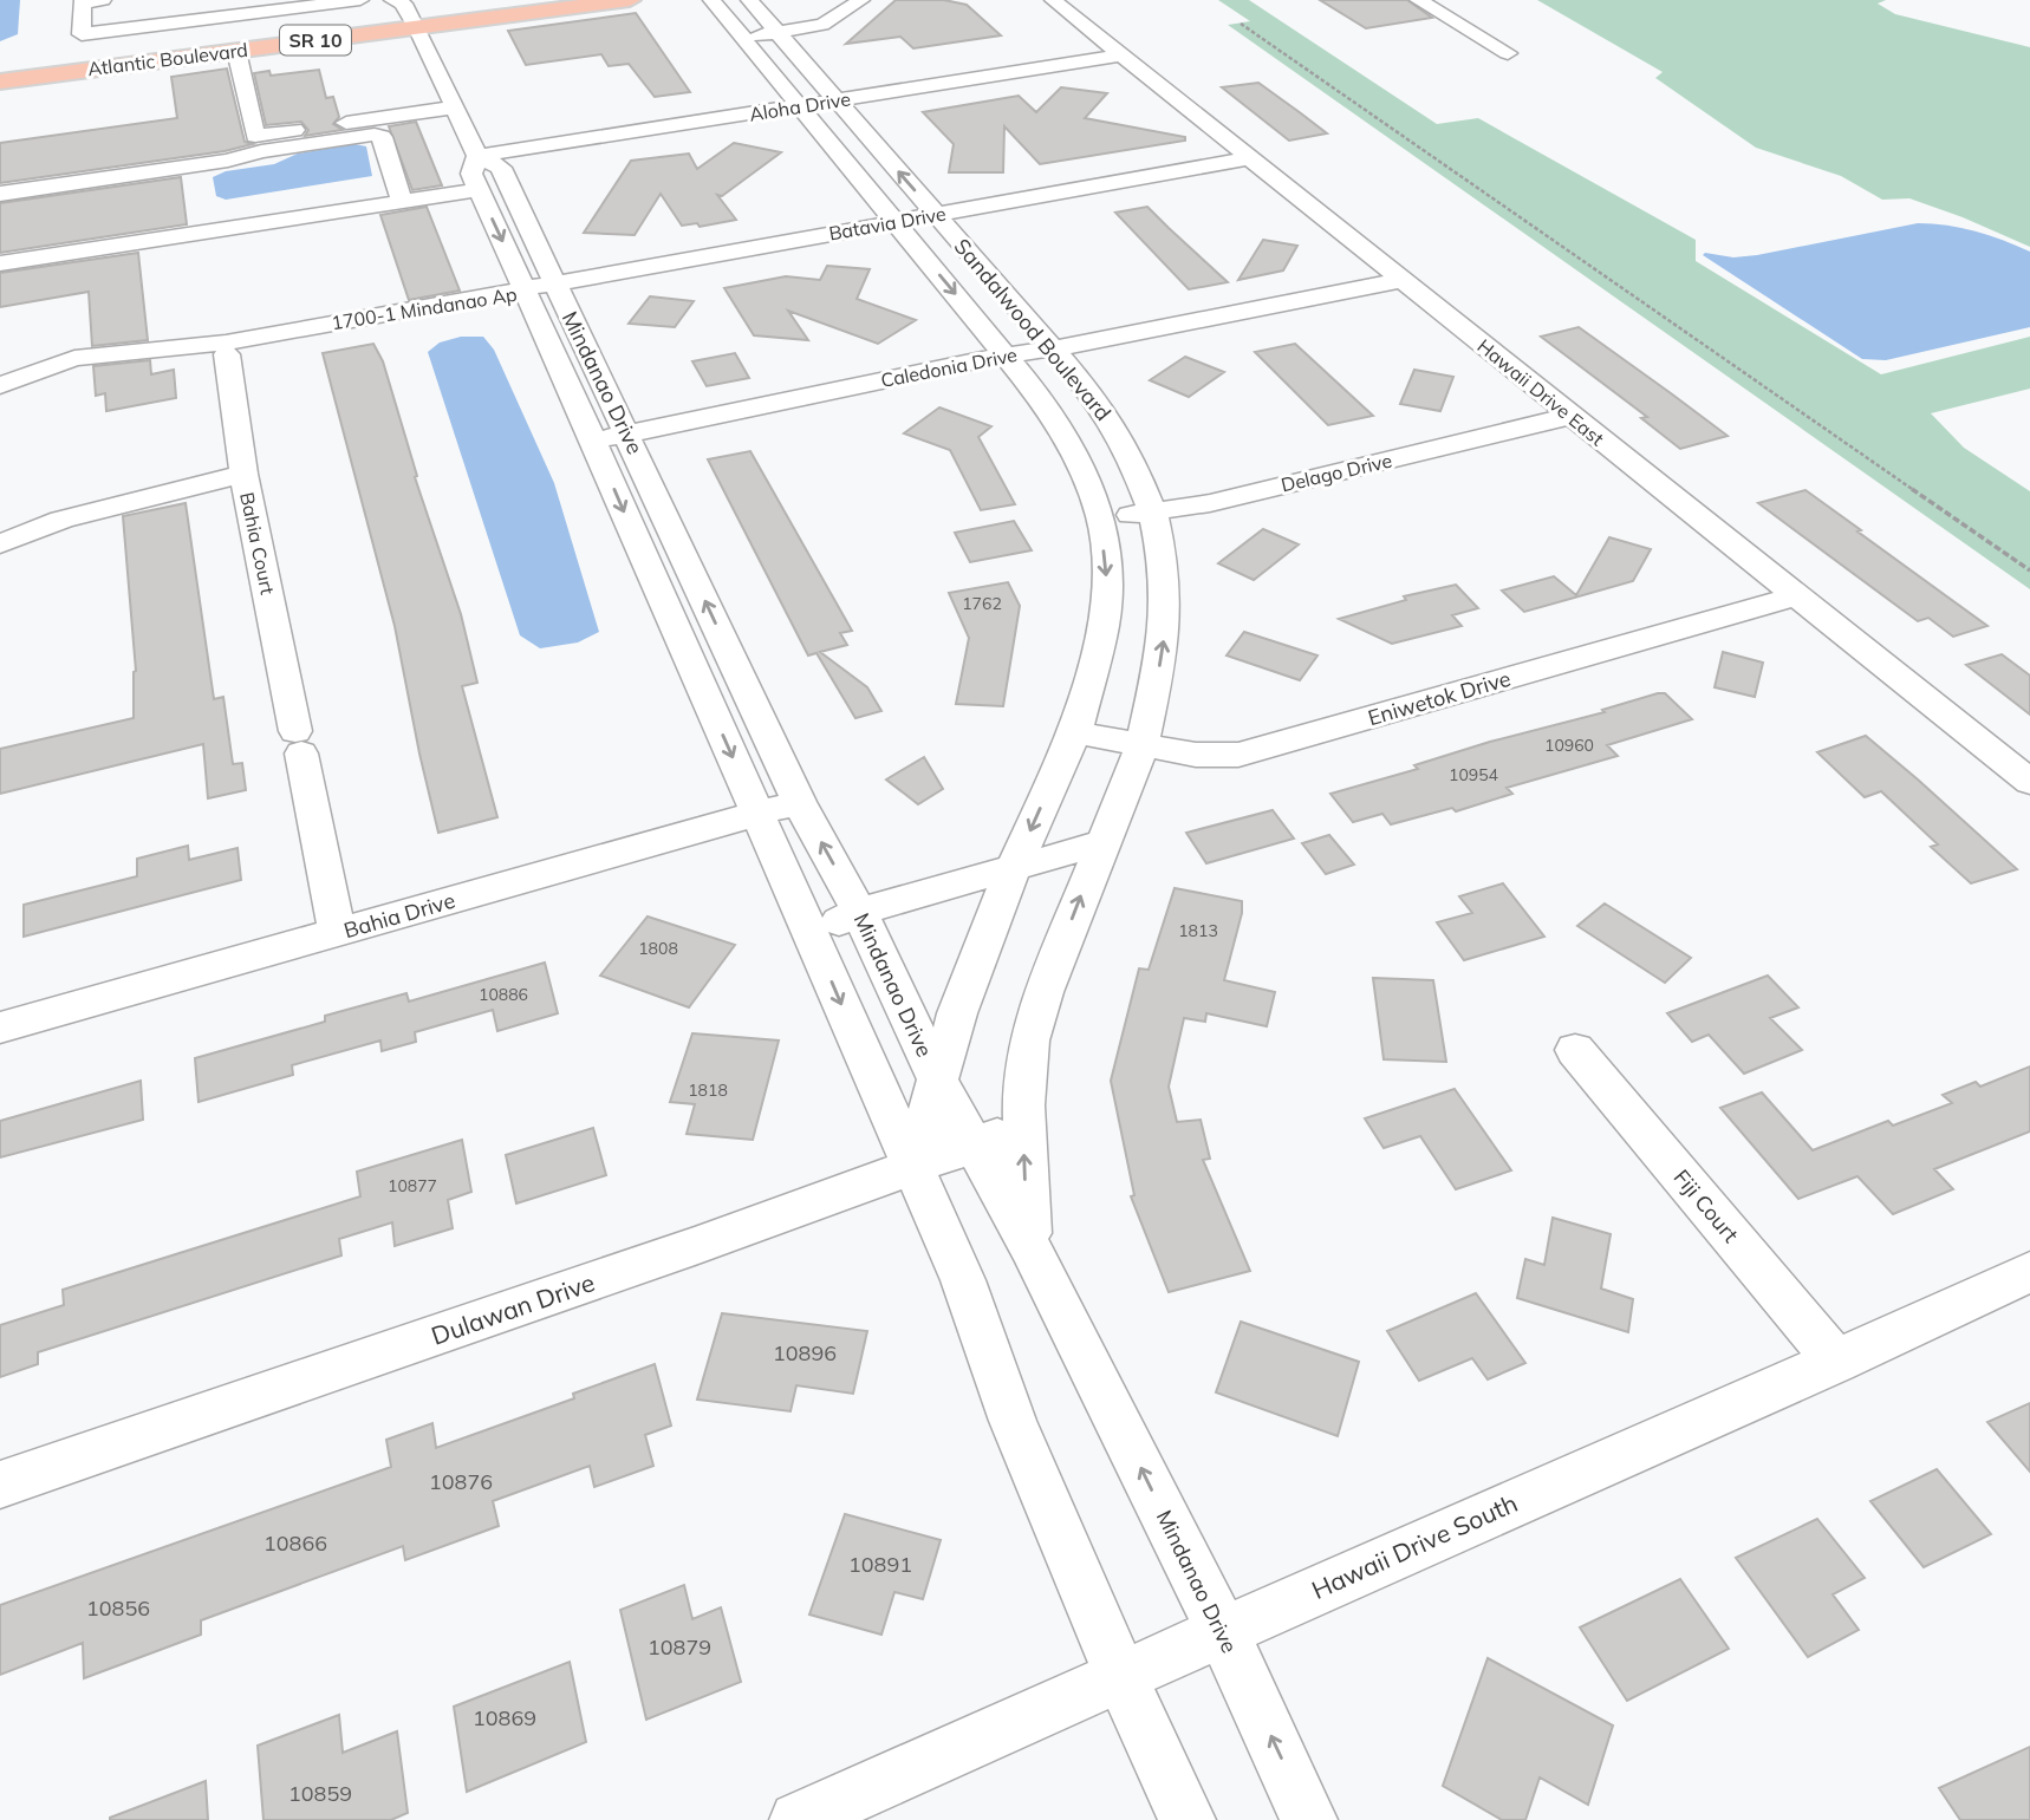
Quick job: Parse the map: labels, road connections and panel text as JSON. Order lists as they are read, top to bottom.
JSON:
{
  "streets": {
    "highway": ["SR 10", "Atlantic Boulevard"],
    "street": [
      "Aloha Drive",
      "Batavia Drive",
      "1700-1 Mindanao Ap",
      "Sandalwood Boulevard",
      "Caledonia Drive",
      "Mindanao Drive",
      "Hawaii Drive East",
      "Delago Drive",
      "Bahia Court",
      "Eniwetok Drive",
      "Bahia Drive",
      "Fiji Court",
      "Dulawan Drive",
      "Hawaii Drive South"
    ]
  },
  "crossings": [
    ["Atlantic Boulevard", "Mindanao Drive"],
    ["Aloha Drive", "Sandalwood Boulevard"],
    ["Aloha Drive", "Mindanao Drive"],
    ["Aloha Drive", "Hawaii Drive East"],
    ["Batavia Drive", "1700-1 Mindanao Ap"],
    ["Batavia Drive", "Sandalwood Boulevard"],
    ["Batavia Drive", "Mindanao Drive"],
    ["Batavia Drive", "Hawaii Drive East"],
    ["1700-1 Mindanao Ap", "Mindanao Drive"],
    ["1700-1 Mindanao Ap", "Bahia Court"],
    ["Sandalwood Boulevard", "Caledonia Drive"],
    ["Sandalwood Boulevard", "Mindanao Drive"],
    ["Sandalwood Boulevard", "Delago Drive"],
    ["Sandalwood Boulevard", "Eniwetok Drive"],
    ["Sandalwood Boulevard", "Dulawan Drive"],
    ["Caledonia Drive", "Mindanao Drive"],
    ["Caledonia Drive", "Hawaii Drive East"],
    ["Mindanao Drive", "Bahia Drive"],
    ["Mindanao Drive", "Dulawan Drive"],
    ["Mindanao Drive", "Hawaii Drive South"],
    ["Hawaii Drive East", "Delago Drive"],
    ["Hawaii Drive East", "Eniwetok Drive"],
    ["Bahia Court", "Bahia Drive"],
    ["Fiji Court", "Hawaii Drive South"]
  ],
  "house_numbers": [
    "1762",
    "10960",
    "10954",
    "1813",
    "1808",
    "10886",
    "1818",
    "10877",
    "10896",
    "10876",
    "10866",
    "10891",
    "10856",
    "10879",
    "10869",
    "10859"
  ]
}
